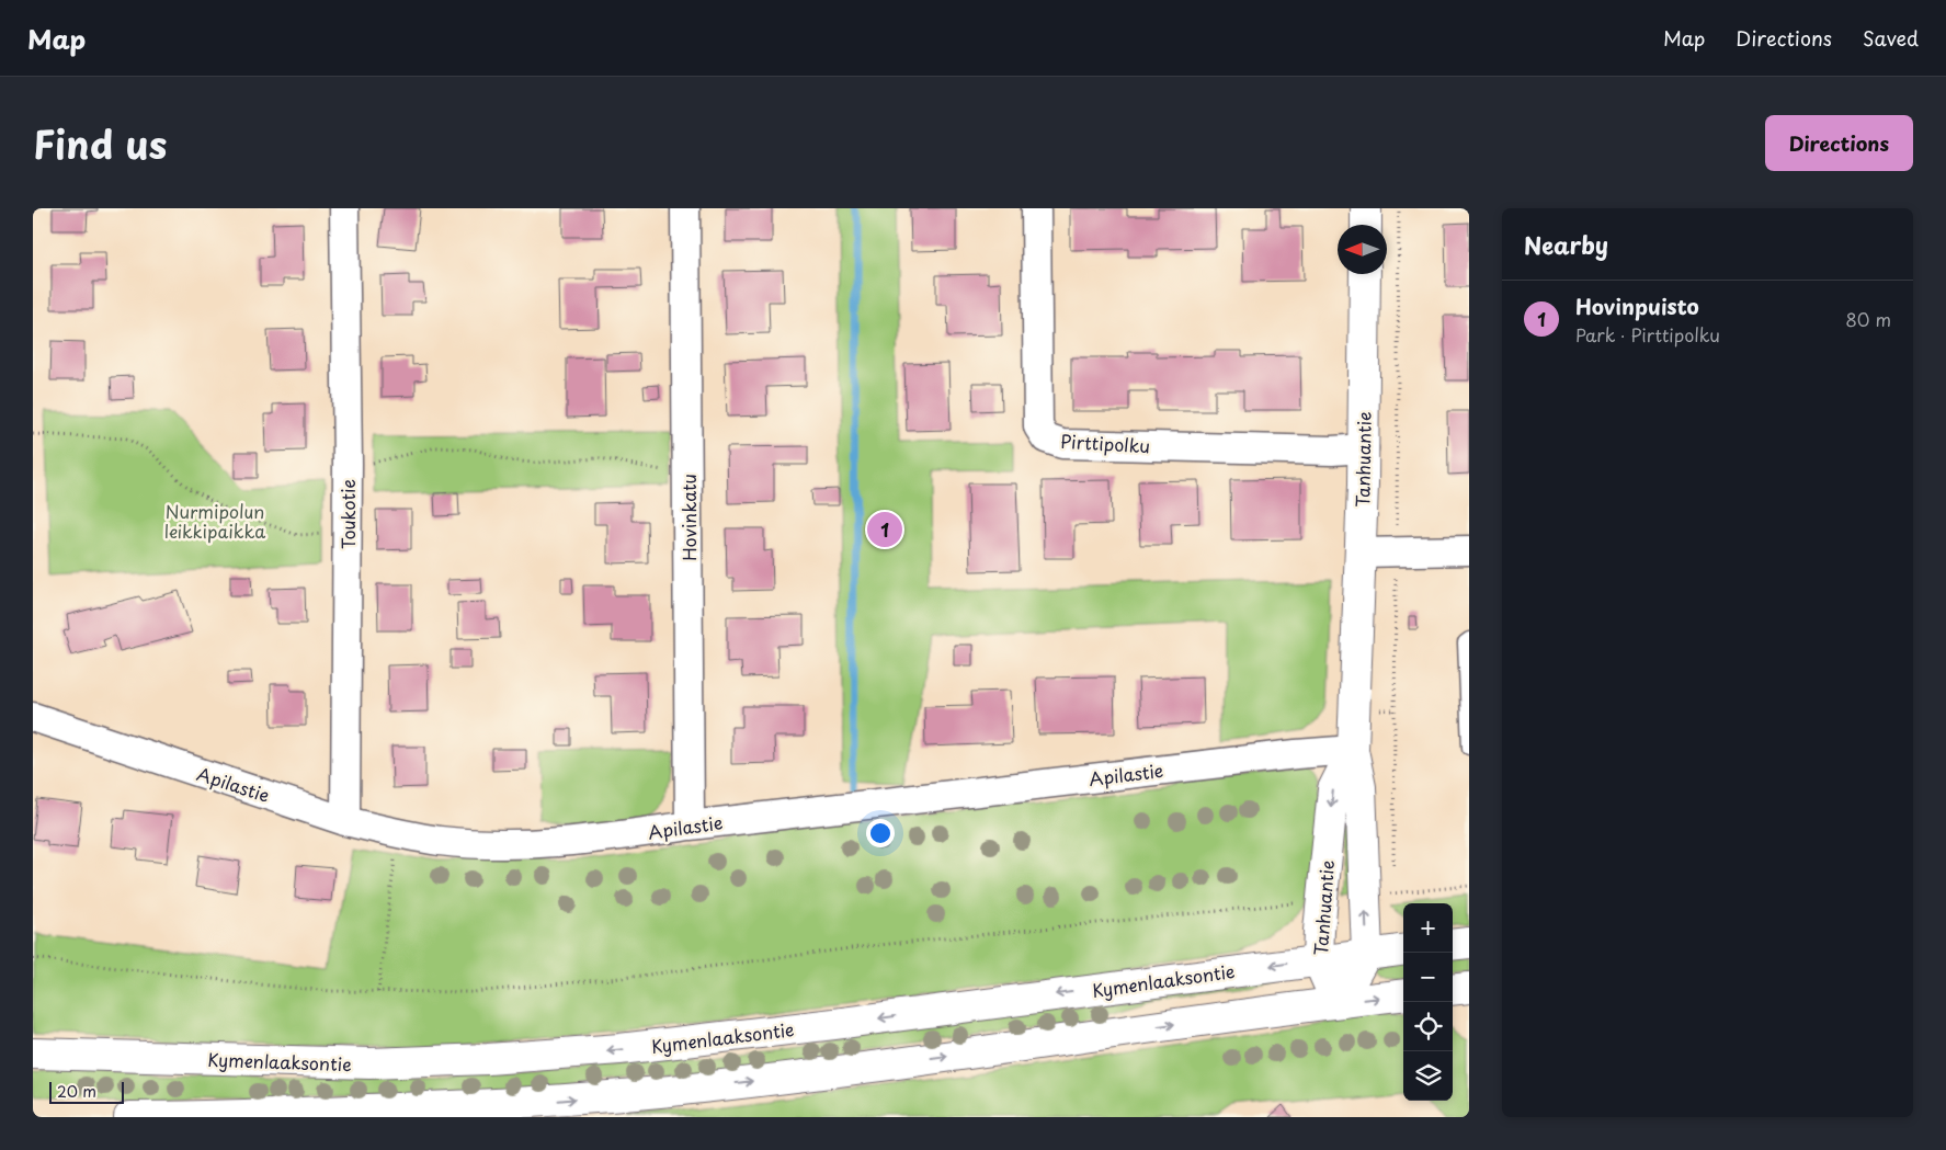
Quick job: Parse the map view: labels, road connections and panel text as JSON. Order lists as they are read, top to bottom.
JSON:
{
  "streets": {
    "main road": ["Tanhuantie", "Kymenlaaksontie"],
    "street": [
      "Pirttipolku",
      "Toukotie",
      "Hovinkatu",
      "Apilastie"
    ]
  },
  "crossings": [
    ["Pirttipolku", "Tanhuantie"],
    ["Tanhuantie", "Apilastie"],
    ["Tanhuantie", "Kymenlaaksontie"],
    ["Toukotie", "Apilastie"],
    ["Hovinkatu", "Apilastie"]
  ],
  "parks": ["Nurmipolun leikkipaikka"],
  "scale_bar": "20 m",
  "north": "left",
  "page": {
    "header": "Map",
    "nav": ["Map", "Directions", "Saved"],
    "title": "Find us",
    "buttons": "Directions",
    "heading": "Nearby",
    "list": [
      {
        "mark": "1",
        "name": "Hovinpuisto",
        "note": "Park · Pirttipolku",
        "value": "80 m"
      }
    ],
    "pins": "1",
    "map_buttons": ["+", "−"],
    "scale": "20 m"
  }
}
